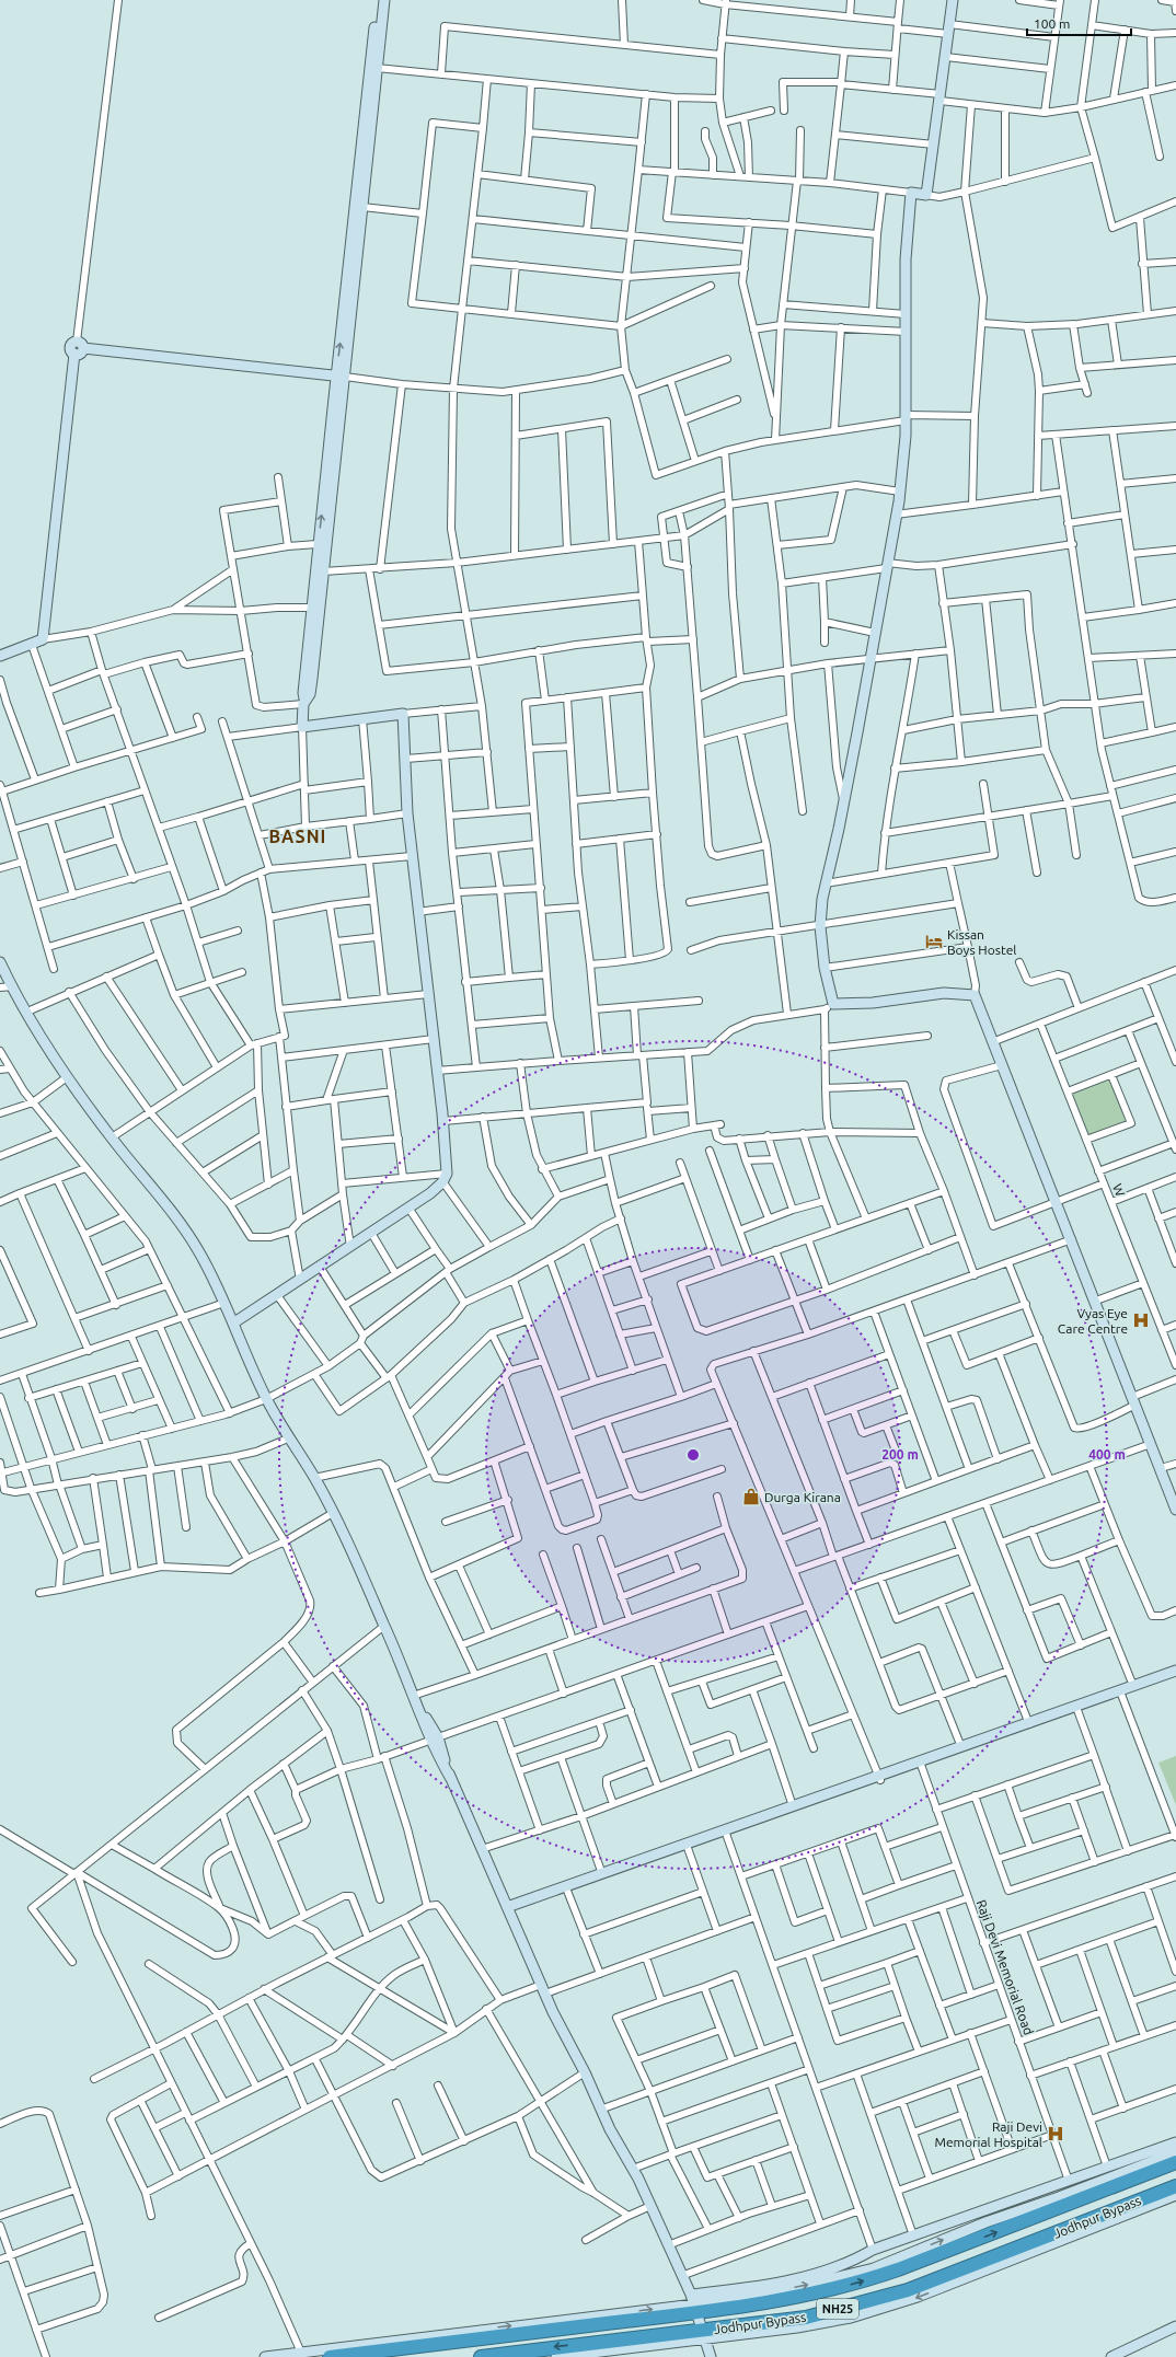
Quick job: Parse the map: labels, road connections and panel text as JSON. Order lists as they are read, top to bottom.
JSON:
{
  "streets": {
    "highway": ["Jodhpur Bypass", "NH25"],
    "street": ["W", "Raji Devi Memorial Road"]
  },
  "districts": ["BASNI"],
  "places": {
    "hotel": ["Kissan Boys Hostel"],
    "hospital": ["Vyas Eye Care Centre", "Raji Devi Memorial Hospital"],
    "shop": ["Durga Kirana"]
  },
  "scale_bar": "100 m",
  "rings": ["200 m", "400 m"]
}
